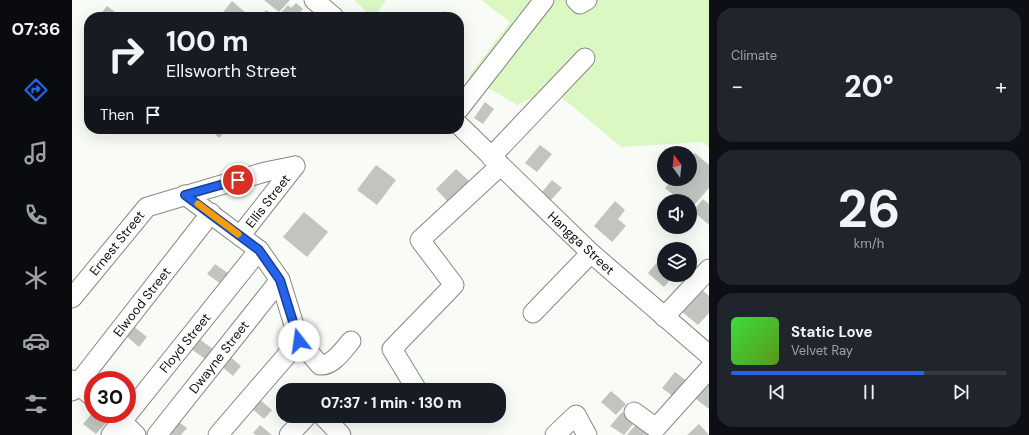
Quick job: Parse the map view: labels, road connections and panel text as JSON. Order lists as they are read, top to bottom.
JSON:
{
  "streets": {
    "street": [
      "Ellis Street",
      "Ernest Street",
      "Hangga Street",
      "Elwood Street",
      "Floyd Street",
      "Dwayne Street"
    ]
  },
  "crossings": [
    ["Ellis Street", "Ernest Street"]
  ],
  "north": "top",
  "page": {
    "tabs": "07:36",
    "tile": [
      "Climate",
      ["26", "km/h"]
    ],
    "turn": ["100 m", "Ellsworth Street"],
    "heat": ["−", "20°", "+"],
    "then": "Then",
    "song": ["Static Love", "Velvet Ray"],
    "limit": "30",
    "trip": "07:37 · 1 min · 130 m"
  }
}
